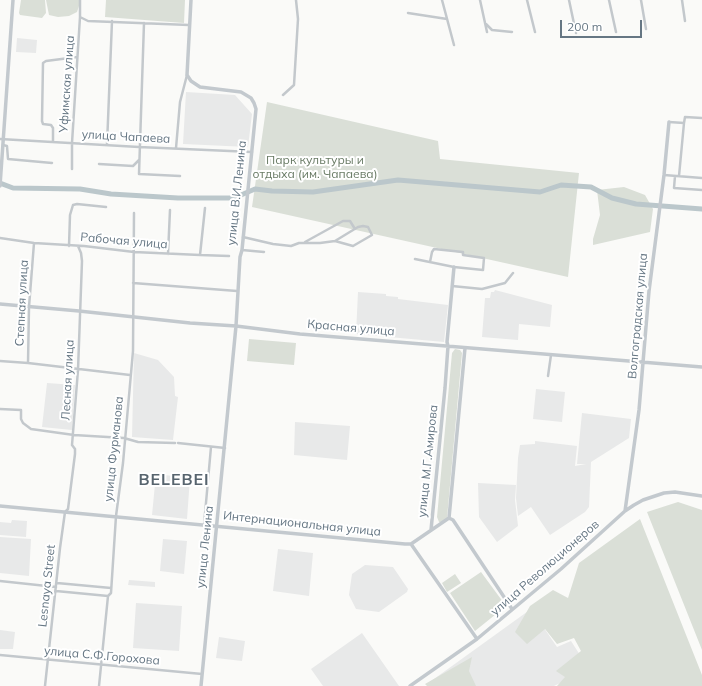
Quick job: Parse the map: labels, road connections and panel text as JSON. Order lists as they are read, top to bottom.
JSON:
{
  "streets": {
    "street": [
      "Уфимская улица",
      "улица Чапаева",
      "улица В.И.Ленина",
      "Рабочая улица",
      "Степная улица",
      "Волгоградская улица",
      "Красная улица",
      "Лесная улица",
      "улица Фурманова",
      "улица М.Г.Амирова",
      "Интернациональная улица",
      "улица Ленина",
      "улица Революционеров",
      "Lesnaya Street",
      "улица С.Ф.Горохова"
    ]
  },
  "crossings": [
    ["Уфимская улица", "улица Чапаева"],
    ["улица Чапаева", "улица В.И.Ленина"],
    ["улица В.И.Ленина", "улица Ленина"],
    ["Рабочая улица", "Степная улица"],
    ["Рабочая улица", "Лесная улица"],
    ["Рабочая улица", "улица Фурманова"],
    ["Степная улица", "Красная улица"],
    ["Волгоградская улица", "Красная улица"],
    ["Волгоградская улица", "улица Революционеров"],
    ["Красная улица", "Лесная улица"],
    ["Красная улица", "улица Фурманова"],
    ["Красная улица", "улица М.Г.Амирова"],
    ["Красная улица", "улица Ленина"],
    ["Лесная улица", "Интернациональная улица"],
    ["Лесная улица", "Lesnaya Street"],
    ["улица Фурманова", "Интернациональная улица"],
    ["улица Фурманова", "улица С.Ф.Горохова"],
    ["Интернациональная улица", "улица Ленина"],
    ["Интернациональная улица", "Lesnaya Street"],
    ["улица Ленина", "улица С.Ф.Горохова"],
    ["Lesnaya Street", "улица С.Ф.Горохова"]
  ],
  "districts": ["BELEBEI"],
  "parks": ["Парк культуры и отдыха (им. Чапаева)"],
  "scale_bar": "200 m"
}
